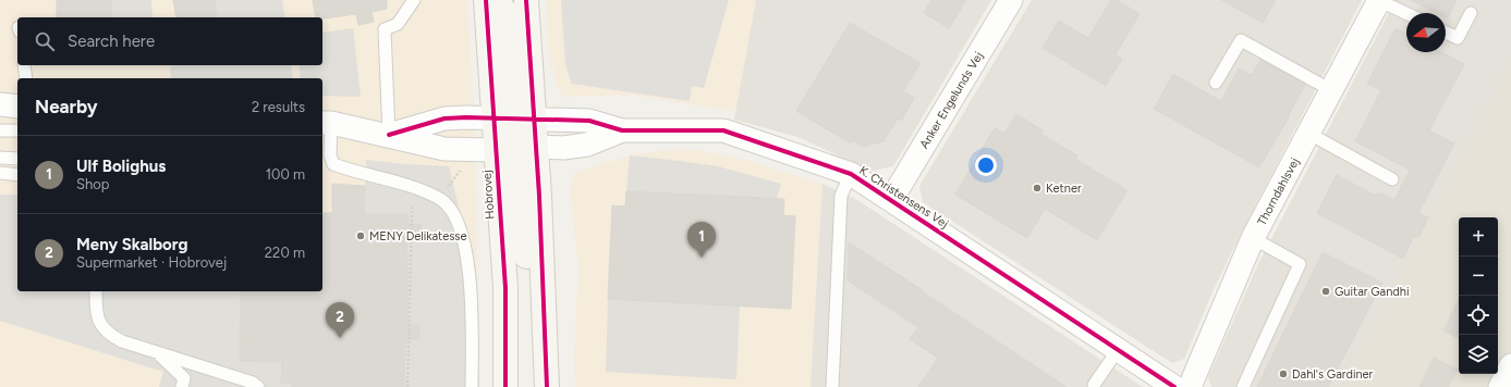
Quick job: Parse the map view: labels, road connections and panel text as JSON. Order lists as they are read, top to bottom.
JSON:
{
  "streets": {
    "main road": ["Hobrovej"],
    "street": ["Anker Engelunds Vej", "Thorndahlsvej", "K. Christensens Vej"]
  },
  "crossings": [
    ["Anker Engelunds Vej", "K. Christensens Vej"],
    ["Hobrovej", "K. Christensens Vej"]
  ],
  "places": [
    "Ketner",
    "MENY Delikatesse",
    "Guitar Gandhi",
    "Dahl's Gardiner"
  ],
  "north": "left",
  "page": {
    "search": "Search here",
    "heading": ["Nearby", "2 results"],
    "list": [
      {
        "mark": "1",
        "name": "Ulf Bolighus",
        "note": "Shop",
        "value": "100 m"
      },
      {
        "mark": "2",
        "name": "Meny Skalborg",
        "note": "Supermarket · Hobrovej",
        "value": "220 m"
      }
    ],
    "map_buttons": ["+", "−"],
    "pins": ["1", "2"]
  }
}
